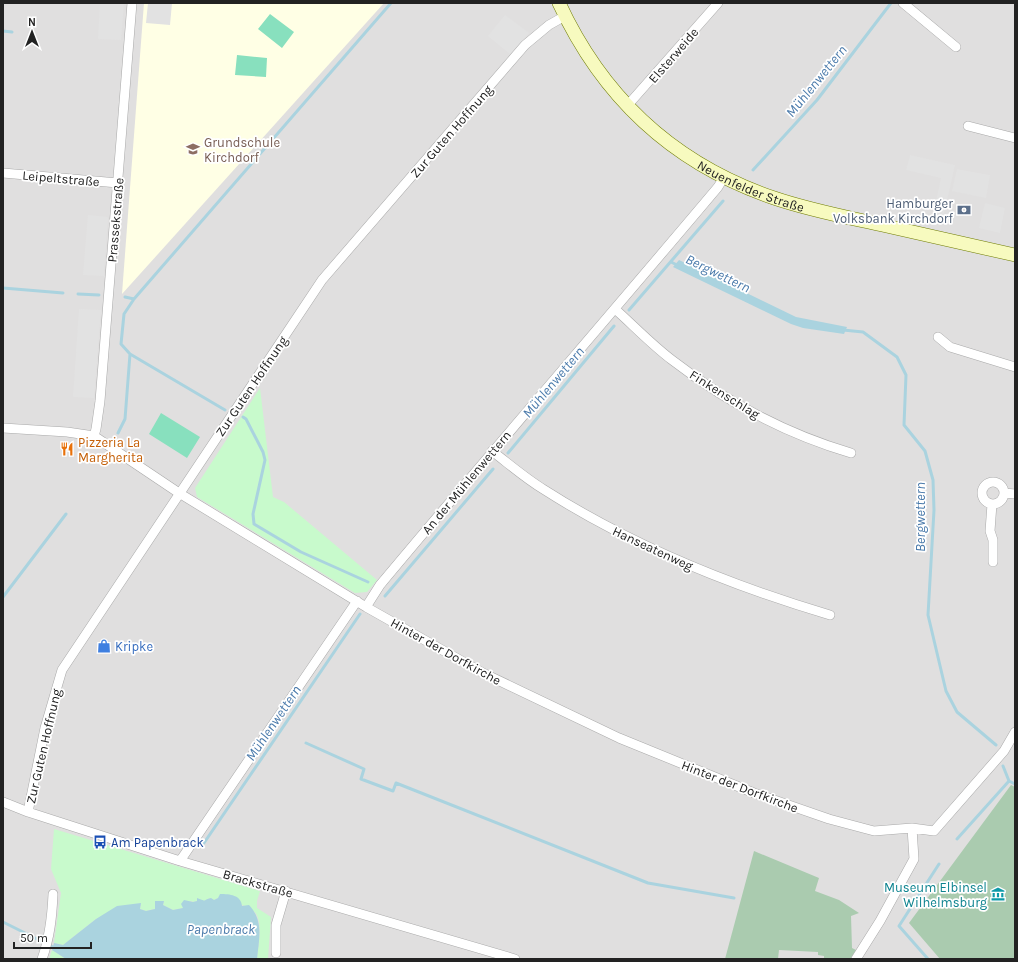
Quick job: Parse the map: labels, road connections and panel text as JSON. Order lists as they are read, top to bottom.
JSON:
{
  "streets": {
    "main road": ["Neuenfelder Straße"],
    "street": [
      "Elsterweide",
      "Zur Guten Hoffnung",
      "Leipeltstraße",
      "Prassekstraße",
      "Finkenschlag",
      "An der Mühlenwettern",
      "Hanseatenweg",
      "Hinter der Dorfkirche",
      "Brackstraße"
    ]
  },
  "crossings": [
    ["Elsterweide", "Neuenfelder Straße"],
    ["Zur Guten Hoffnung", "Neuenfelder Straße"],
    ["Zur Guten Hoffnung", "Hinter der Dorfkirche"],
    ["Zur Guten Hoffnung", "Brackstraße"],
    ["Leipeltstraße", "Prassekstraße"],
    ["Neuenfelder Straße", "An der Mühlenwettern"],
    ["Prassekstraße", "Hinter der Dorfkirche"],
    ["Finkenschlag", "An der Mühlenwettern"],
    ["An der Mühlenwettern", "Hanseatenweg"],
    ["An der Mühlenwettern", "Hinter der Dorfkirche"]
  ],
  "water": ["Mühlenwettern", "Bergwettern", "Papenbrack"],
  "places": {
    "school or university": ["Grundschule Kirchdorf"],
    "bank": ["Hamburger Volksbank Kirchdorf"],
    "restaurant": ["Pizzeria La Margherita"],
    "shop": ["Kripke"],
    "bus stop": ["Am Papenbrack"],
    "museum": ["Museum Elbinsel Wilhelmsburg"]
  },
  "scale_bar": "50 m",
  "north": "top"
}
